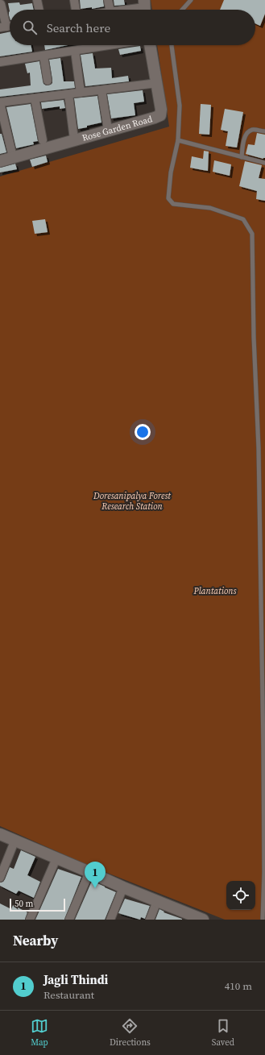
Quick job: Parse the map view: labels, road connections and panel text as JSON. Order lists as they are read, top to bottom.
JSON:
{
  "streets": {
    "street": ["Rose Garden Road"]
  },
  "parks": ["Doresanipalya Forest Research Station", "Plantations"],
  "scale_bar": "50 m",
  "page": {
    "search": "Search here",
    "pins": "1",
    "scale": "50 m",
    "heading": "Nearby",
    "list": [
      {
        "mark": "1",
        "name": "Jagli Thindi",
        "note": "Restaurant",
        "value": "410 m"
      }
    ],
    "nav": ["Map", "Directions", "Saved"]
  }
}
